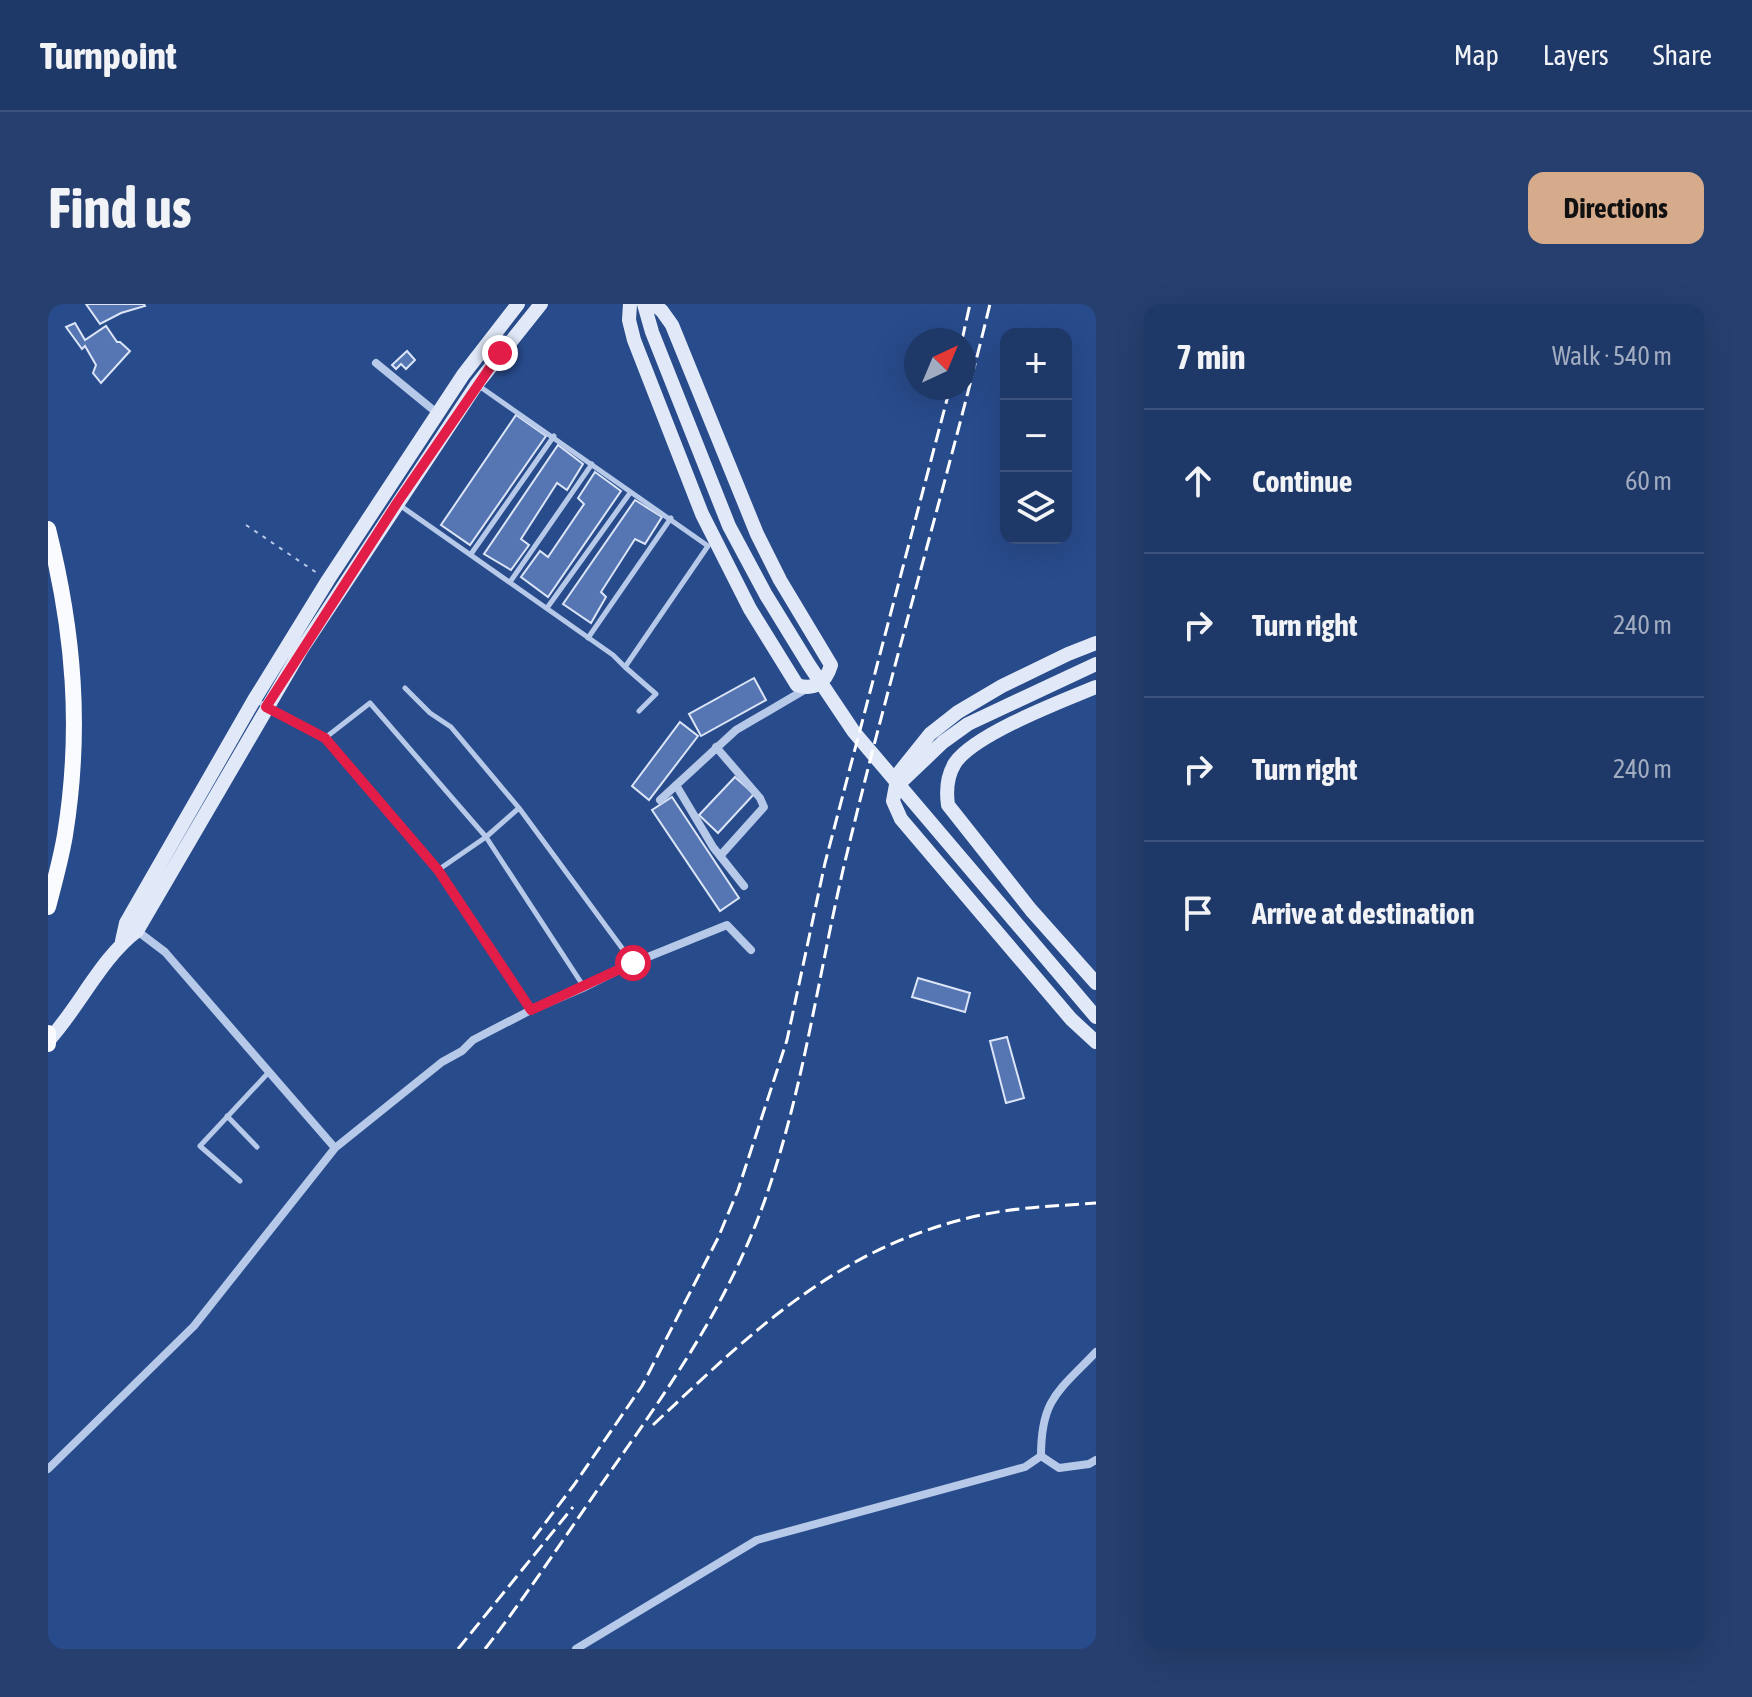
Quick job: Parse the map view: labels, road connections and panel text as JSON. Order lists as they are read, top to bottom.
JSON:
{
  "north": "top right",
  "page": {
    "header": "Turnpoint",
    "nav": ["Map", "Layers", "Share"],
    "buttons": "Directions",
    "title": "Find us",
    "heading": ["7 min", "Walk · 540 m"],
    "map_buttons": ["+", "−"],
    "list": [
      ["Continue", "60 m"],
      ["Turn right", "240 m"],
      ["Turn right", "240 m"],
      "Arrive at destination"
    ]
  }
}
